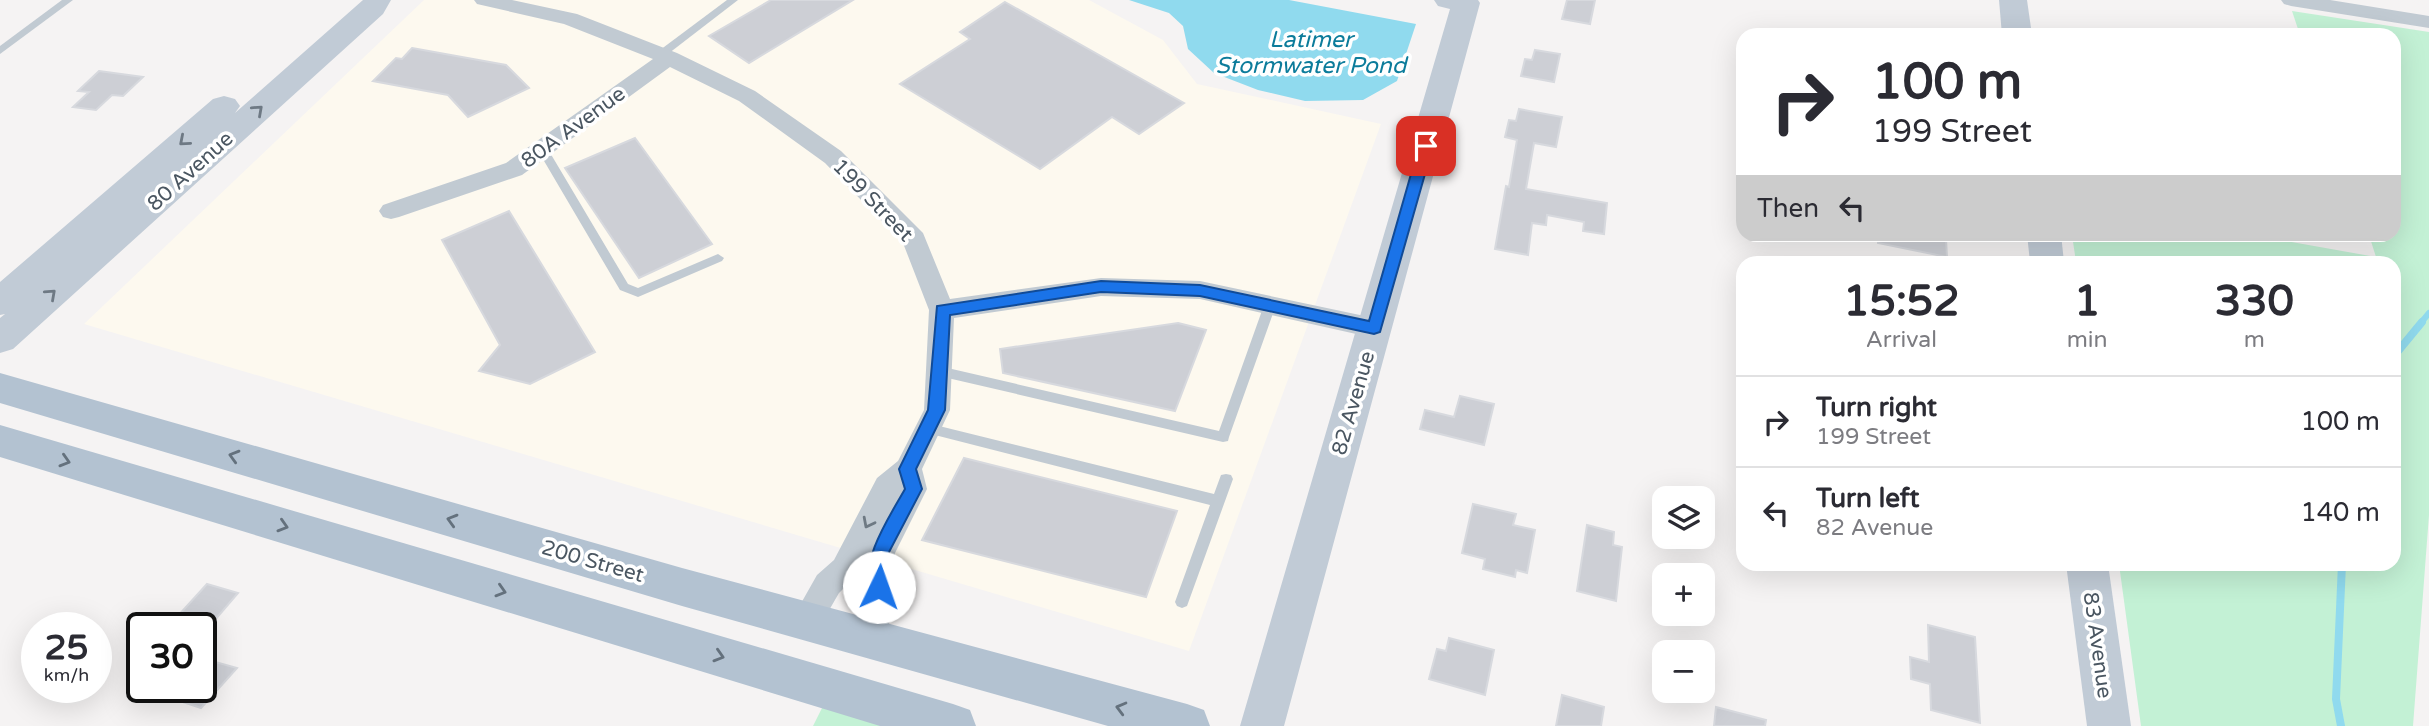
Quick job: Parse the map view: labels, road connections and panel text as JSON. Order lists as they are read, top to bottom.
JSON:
{
  "streets": {
    "main road": ["200 Street"],
    "street": [
      "80A Avenue",
      "80 Avenue",
      "199 Street",
      "82 Avenue",
      "83 Avenue"
    ]
  },
  "crossings": [
    ["80A Avenue", "199 Street"]
  ],
  "water": ["Latimer Stormwater Pond"],
  "page": {
    "turn": ["100 m", "199 Street"],
    "then": "Then",
    "eta": [
      "15:52",
      "Arrival",
      "1",
      "min",
      "330",
      "m"
    ],
    "list": [
      {
        "name": "Turn right",
        "note": "199 Street",
        "value": "100 m"
      },
      {
        "name": "Turn left",
        "note": "82 Avenue",
        "value": "140 m"
      }
    ],
    "map_buttons": ["+", "−"],
    "speed": "25 km/h",
    "limit": "30"
  }
}
